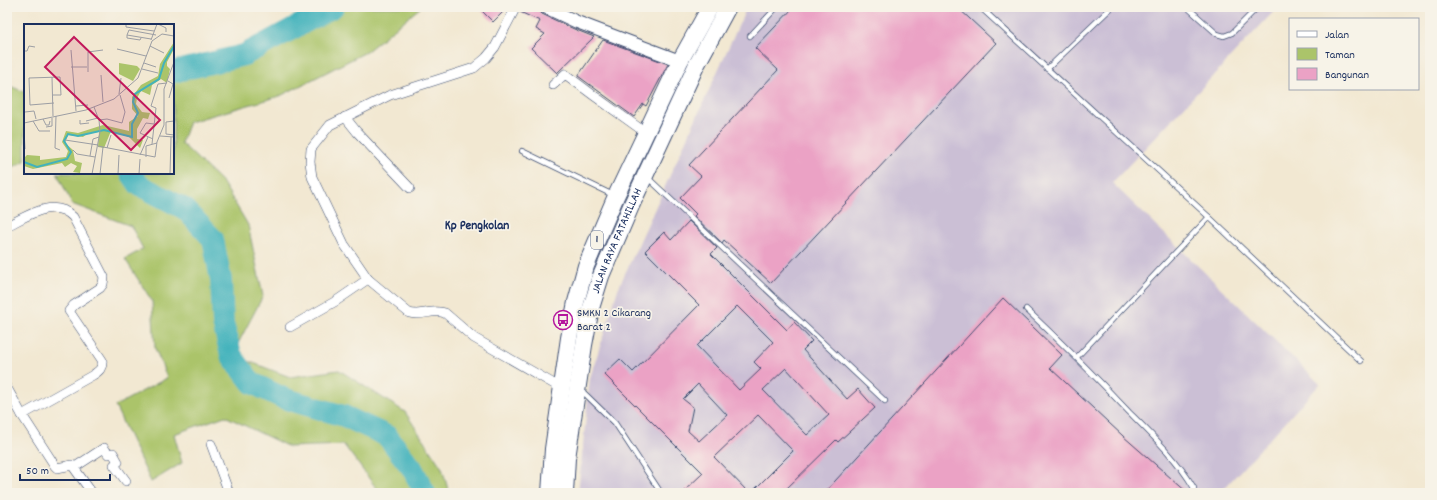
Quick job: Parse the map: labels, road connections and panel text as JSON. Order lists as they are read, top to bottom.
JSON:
{
  "streets": {
    "highway": ["1", "JALAN RAYA FATAHILLAH"]
  },
  "districts": ["Kp Pengkolan"],
  "places": {
    "bus stop": ["SMKN 2 Cikarang Barat 2"]
  },
  "legend": ["Jalan", "Taman", "Bangunan"],
  "scale_bar": "50 m"
}
